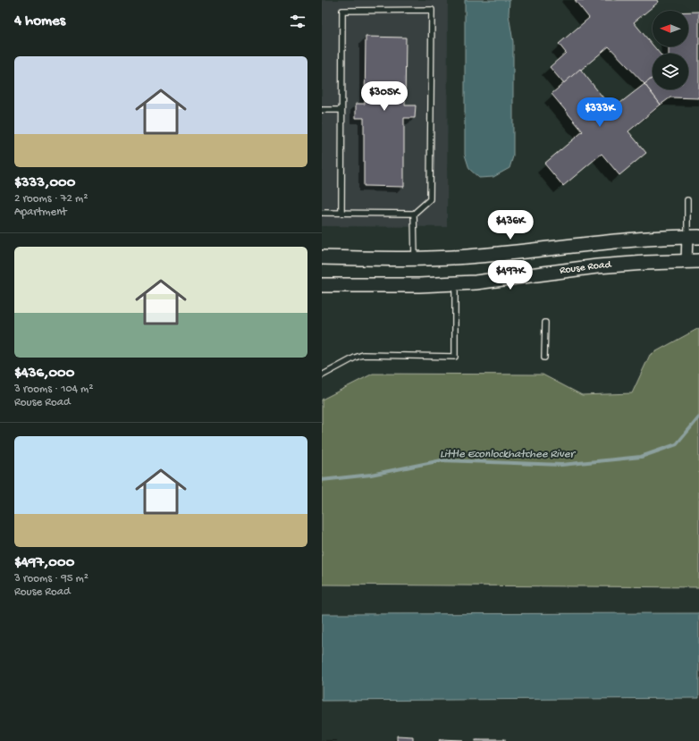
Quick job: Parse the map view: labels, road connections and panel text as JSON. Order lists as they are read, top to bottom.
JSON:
{
  "streets": {
    "street": ["Rouse Road"]
  },
  "water": ["Little Econlockhatchee River"],
  "north": "left",
  "page": {
    "heading": "4 homes",
    "list": [
      {
        "name": "$333,000",
        "note": "2 rooms · 72 m² · Apartment"
      },
      {
        "name": "$436,000",
        "note": "3 rooms · 104 m² · Rouse Road"
      },
      {
        "name": "$497,000",
        "note": "3 rooms · 95 m² · Rouse Road"
      }
    ],
    "price": [
      "$305K",
      "$333K",
      "$436K",
      "$497K"
    ]
  }
}
